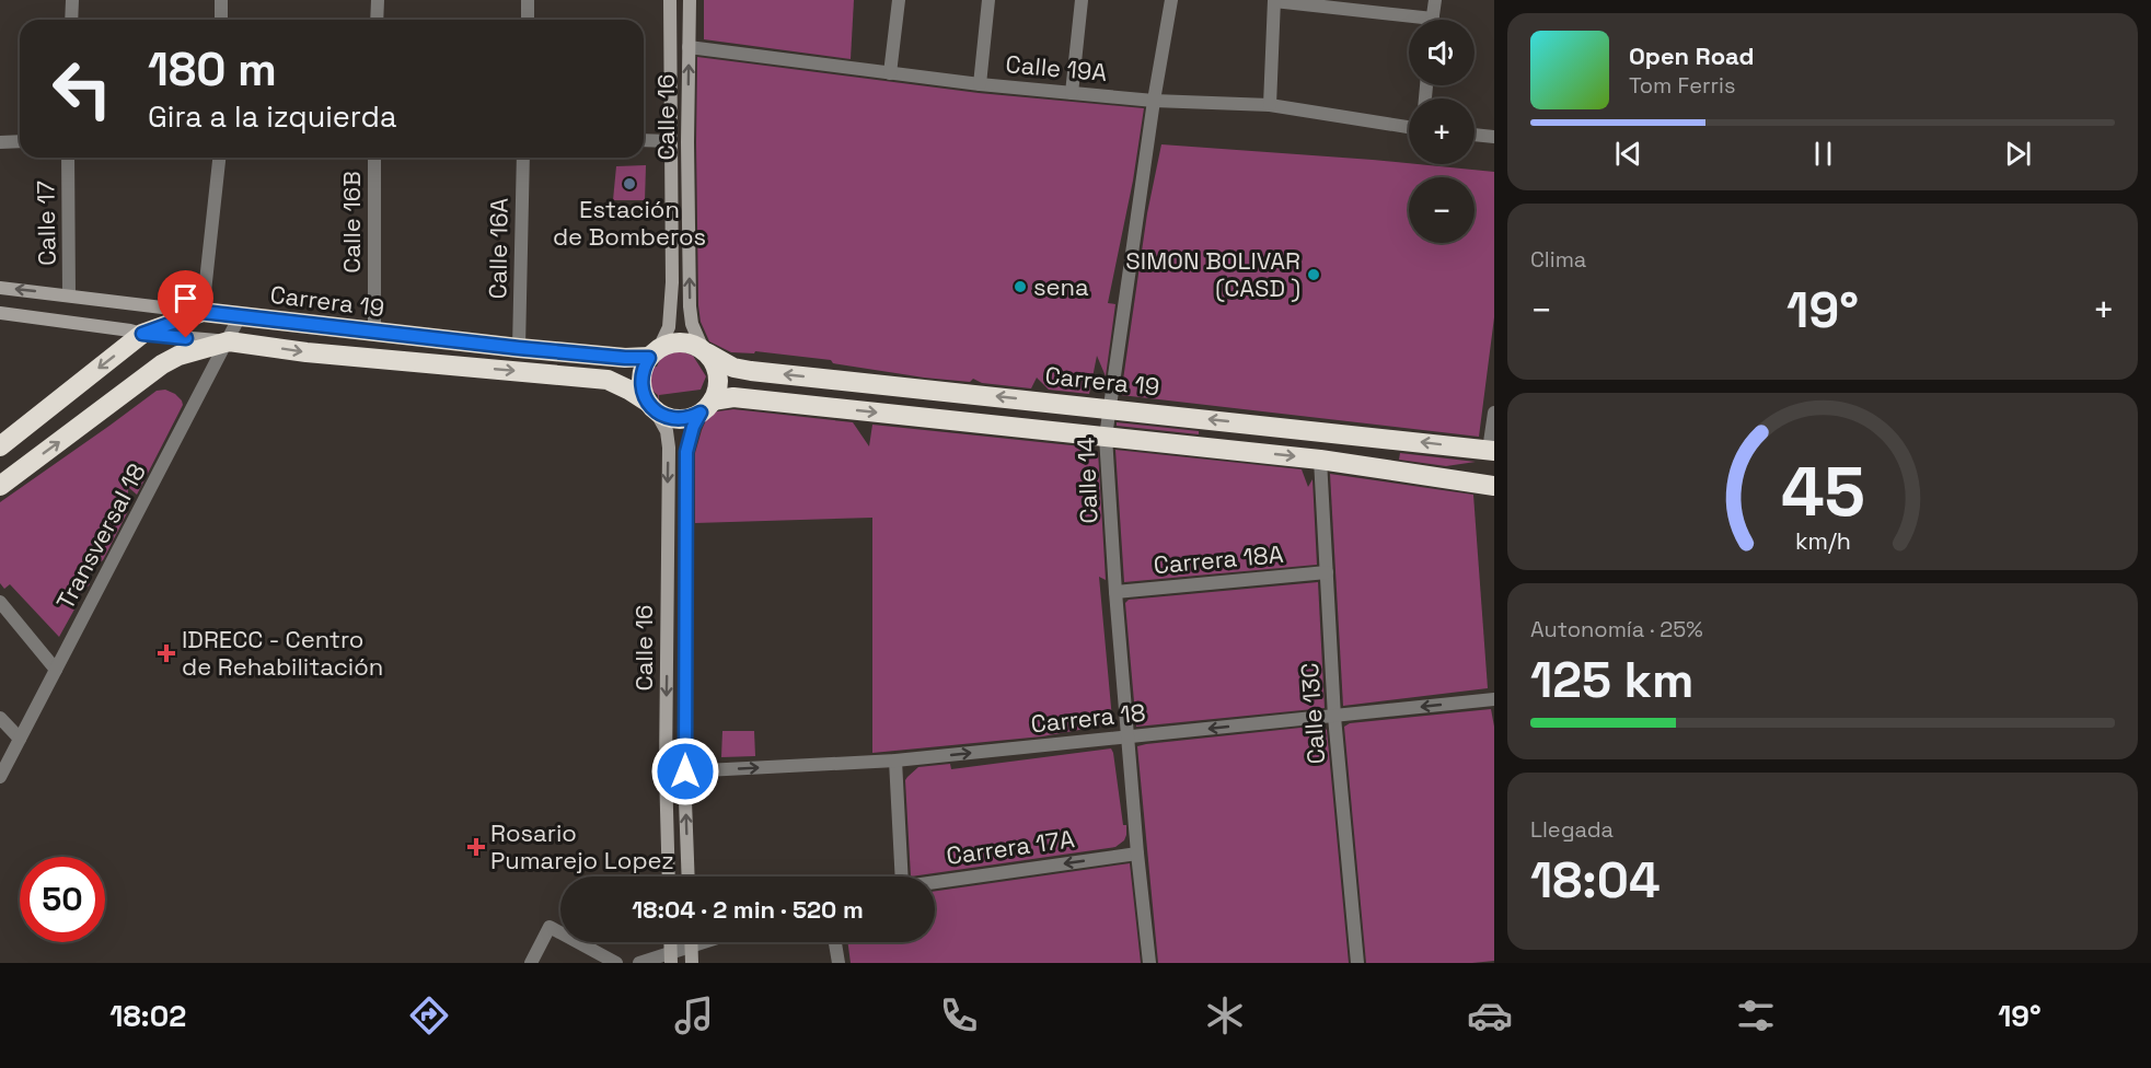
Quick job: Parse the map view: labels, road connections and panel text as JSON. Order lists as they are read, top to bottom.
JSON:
{
  "streets": {
    "highway": ["Carrera 19"],
    "main road": ["Calle 16"],
    "street": [
      "Calle 19A",
      "Calle 16B",
      "Calle 17",
      "Calle 16A",
      "Calle 14",
      "Transversal 18",
      "Carrera 18A",
      "Calle 13C",
      "Carrera 18",
      "Carrera 17A"
    ]
  },
  "crossings": [
    ["Calle 19A", "Calle 16"],
    ["Calle 19A", "Calle 14"],
    ["Calle 16", "Carrera 19"],
    ["Calle 16", "Carrera 18"],
    ["Calle 16B", "Carrera 19"],
    ["Calle 17", "Carrera 19"],
    ["Calle 16A", "Carrera 19"],
    ["Carrera 19", "Calle 14"],
    ["Carrera 19", "Transversal 18"],
    ["Calle 14", "Carrera 18A"],
    ["Calle 14", "Carrera 18"],
    ["Calle 14", "Carrera 17A"],
    ["Carrera 18A", "Calle 13C"],
    ["Calle 13C", "Carrera 18"]
  ],
  "one_way": ["Carrera 17A"],
  "places": {
    "other": ["Estación de Bomberos", "SIMON BOLIVAR (CASD )", "sena"],
    "health": ["IDRECC - Centro de Rehabilitación", "Rosario Pumarejo Lopez"]
  },
  "page": {
    "map_buttons": ["+", "−"],
    "turn": ["180 m", "Gira a la izquierda"],
    "song": ["Open Road", "Tom Ferris"],
    "tile": [
      "Clima",
      ["Autonomía · 25%", "125 km"],
      ["Llegada", "18:04"]
    ],
    "heat": ["−", "19°", "+"],
    "limit": "50",
    "trip": "18:04 · 2 min · 520 m",
    "tabs": ["18:02", "19°"],
    "gauge": ["45", "km/h"]
  }
}
